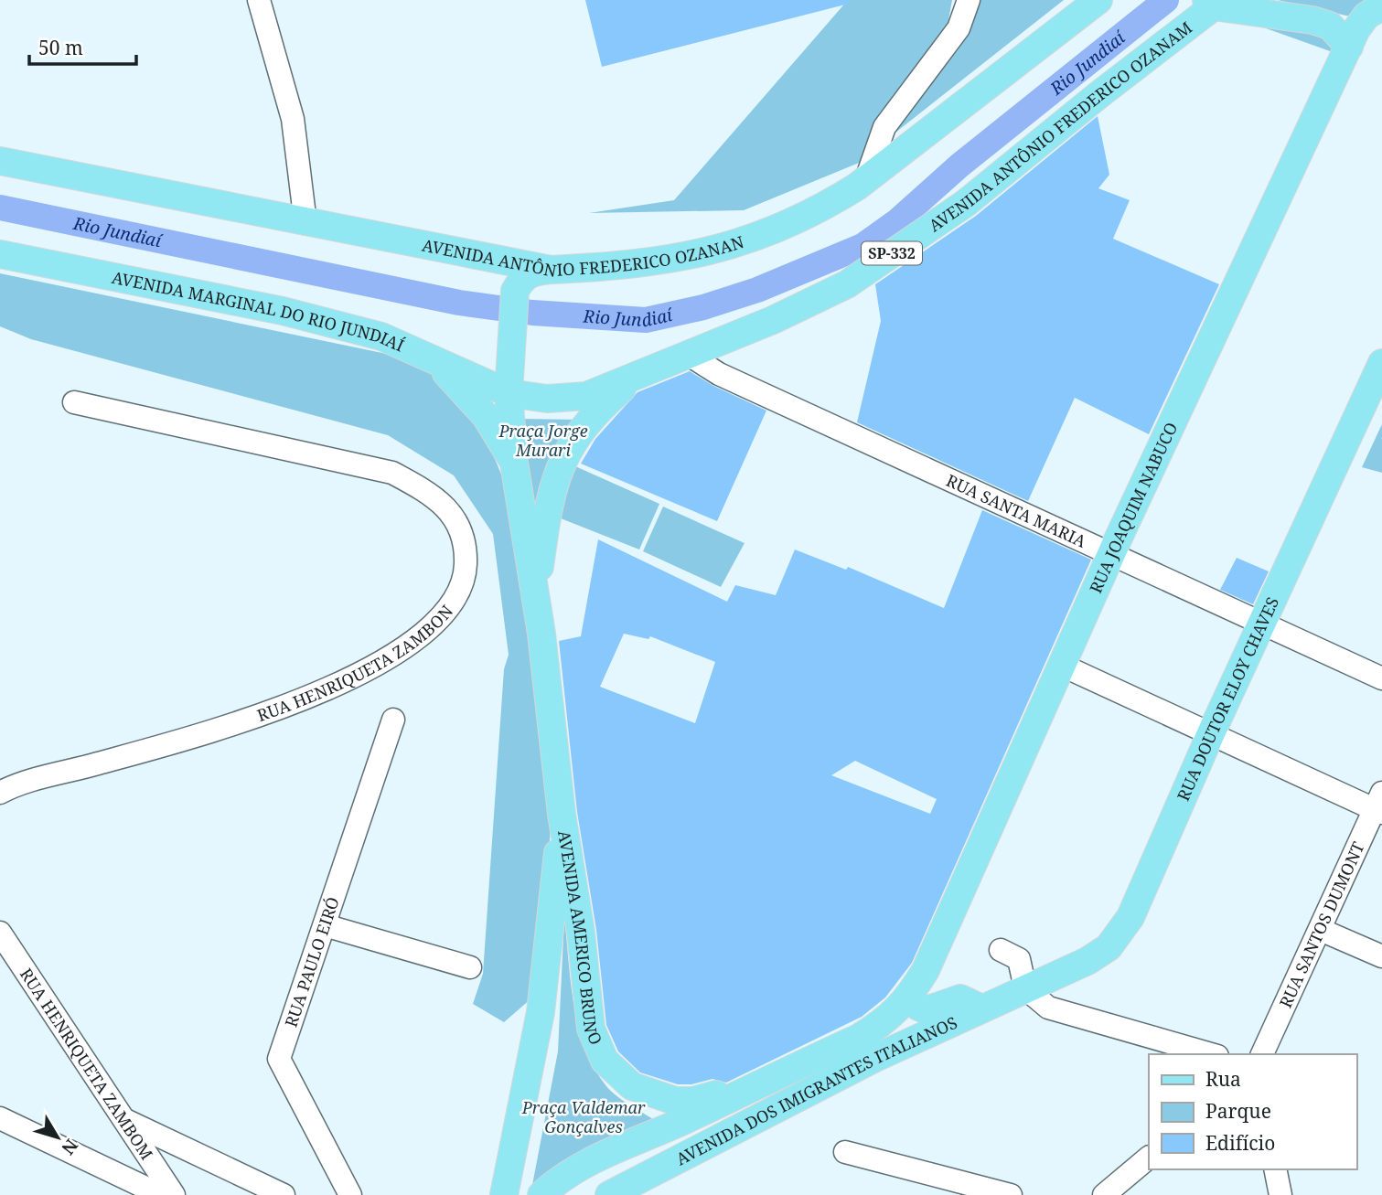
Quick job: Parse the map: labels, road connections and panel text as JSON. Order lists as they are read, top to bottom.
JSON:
{
  "streets": {
    "main road": [
      "AVENIDA ANTÔNIO FREDERICO OZANAM",
      "AVENIDA ANTÔNIO FREDERICO OZANAN",
      "SP-332",
      "AVENIDA MARGINAL DO RIO JUNDIAÍ",
      "RUA JOAQUIM NABUCO",
      "RUA DOUTOR ELOY CHAVES",
      "AVENIDA AMERICO BRUNO",
      "AVENIDA DOS IMIGRANTES ITALIANOS"
    ],
    "street": [
      "RUA SANTA MARIA",
      "RUA HENRIQUETA ZAMBON",
      "RUA SANTOS DUMONT",
      "RUA PAULO EIRÓ",
      "RUA HENRIQUETA ZAMBOM"
    ]
  },
  "crossings": [
    ["AVENIDA ANTÔNIO FREDERICO OZANAM", "AVENIDA MARGINAL DO RIO JUNDIAÍ"],
    ["AVENIDA ANTÔNIO FREDERICO OZANAM", "RUA SANTA MARIA"],
    ["RUA JOAQUIM NABUCO", "RUA SANTA MARIA"],
    ["RUA JOAQUIM NABUCO", "AVENIDA DOS IMIGRANTES ITALIANOS"],
    ["RUA SANTA MARIA", "RUA DOUTOR ELOY CHAVES"],
    ["RUA DOUTOR ELOY CHAVES", "AVENIDA DOS IMIGRANTES ITALIANOS"],
    ["AVENIDA AMERICO BRUNO", "AVENIDA DOS IMIGRANTES ITALIANOS"]
  ],
  "water": ["Rio Jundiaí"],
  "parks": ["Praça Jorge Murari", "Praça Valdemar Gonçalves"],
  "legend": ["Rua", "Parque", "Edifício"],
  "scale_bar": "50 m",
  "north": "bottom right"
}
